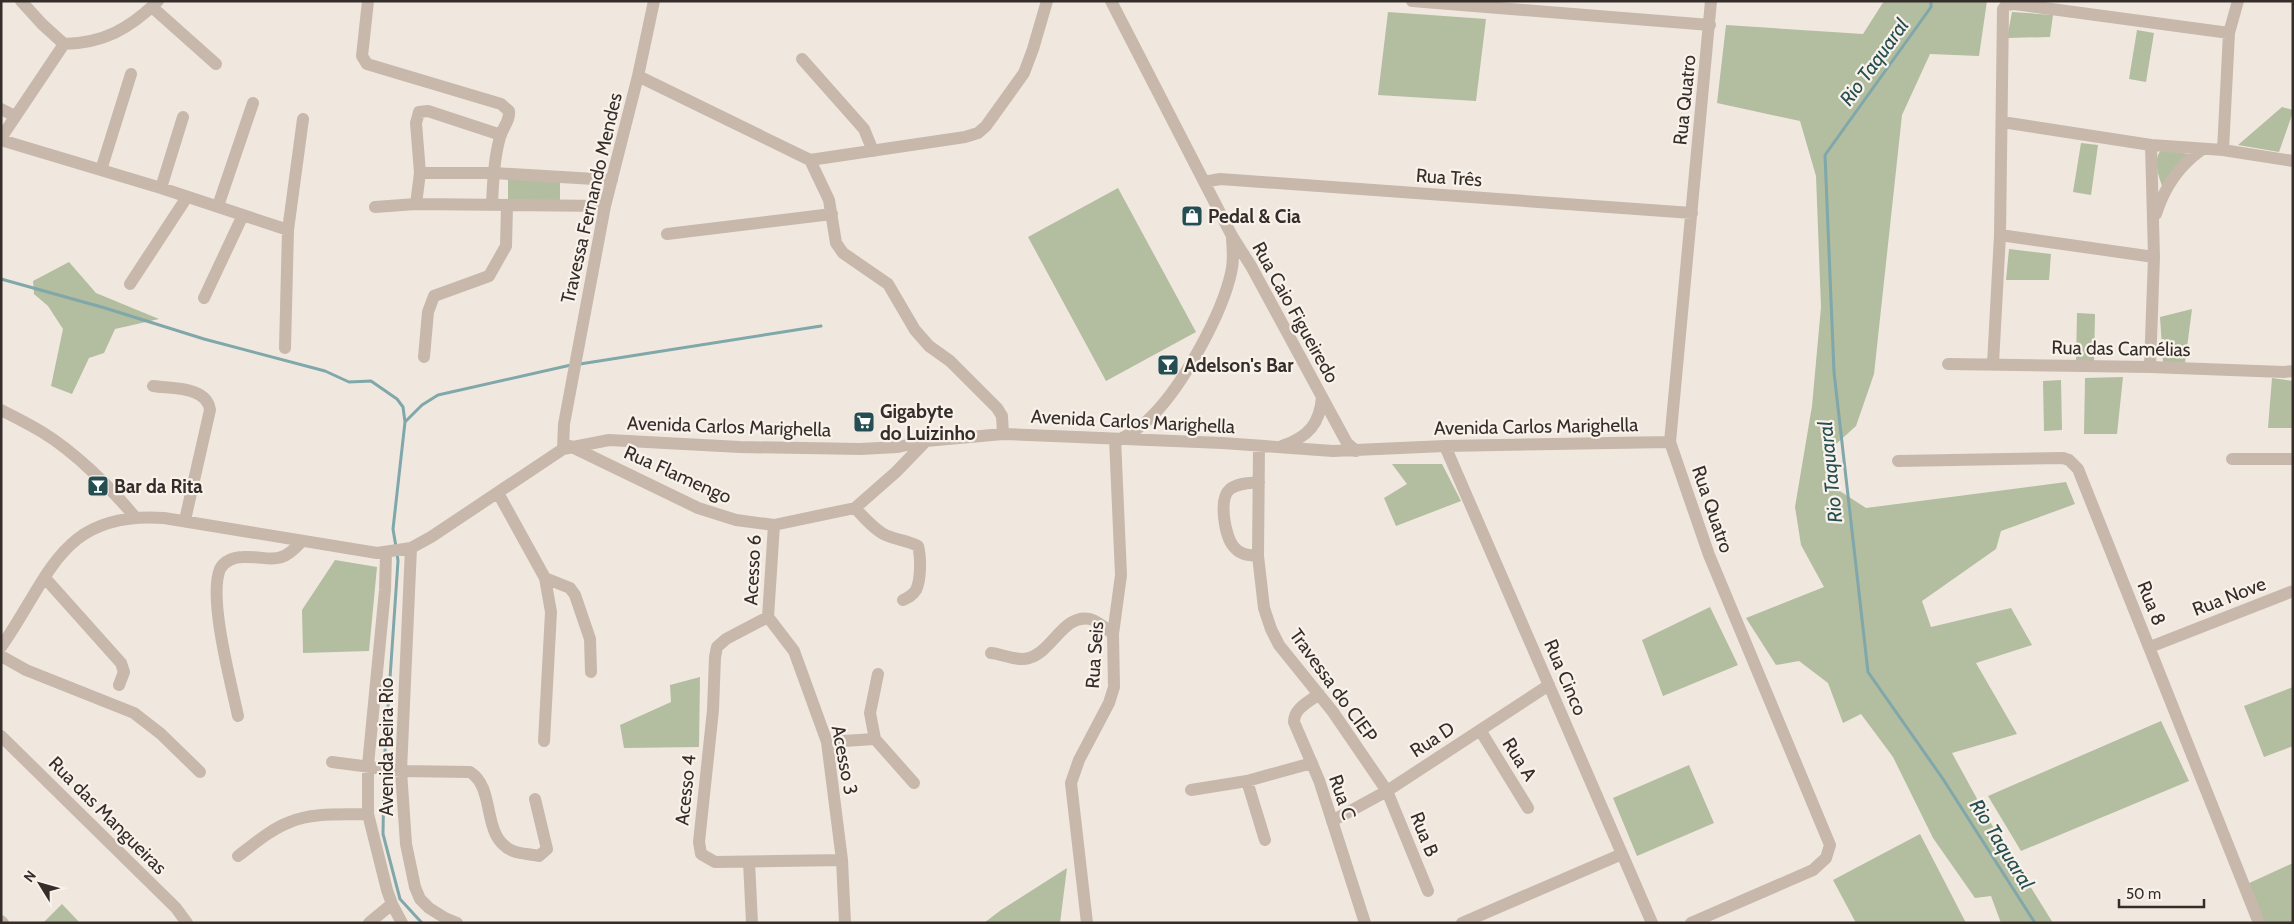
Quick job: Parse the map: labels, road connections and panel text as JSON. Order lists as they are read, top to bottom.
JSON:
{
  "streets": {
    "street": [
      "Rua Quatro",
      "Rua Três",
      "Travessa Fernando Mendes",
      "Rua Caio Figueiredo",
      "Rua das Camélias",
      "Avenida Carlos Marighella",
      "Rua Flamengo",
      "Acesso 6",
      "Rua Nove",
      "Rua 8",
      "Rua Seis",
      "Rua Cinco",
      "Travessa do CIEP",
      "Rua D",
      "Avenida Beira Rio",
      "Rua A",
      "Acesso 3",
      "Acesso 4",
      "Rua C",
      "Rua das Mangueiras",
      "Rua B"
    ]
  },
  "crossings": [
    ["Rua Quatro", "Rua Três"],
    ["Rua Quatro", "Avenida Carlos Marighella"],
    ["Rua Três", "Rua Caio Figueiredo"],
    ["Travessa Fernando Mendes", "Avenida Carlos Marighella"],
    ["Travessa Fernando Mendes", "Rua Flamengo"],
    ["Rua Caio Figueiredo", "Avenida Carlos Marighella"],
    ["Avenida Carlos Marighella", "Rua Flamengo"],
    ["Avenida Carlos Marighella", "Rua Seis"],
    ["Avenida Carlos Marighella", "Rua Cinco"],
    ["Avenida Carlos Marighella", "Travessa do CIEP"],
    ["Avenida Carlos Marighella", "Avenida Beira Rio"],
    ["Rua Flamengo", "Acesso 6"],
    ["Acesso 6", "Acesso 3"],
    ["Acesso 6", "Acesso 4"],
    ["Rua Nove", "Rua 8"],
    ["Rua Cinco", "Rua D"],
    ["Travessa do CIEP", "Rua D"],
    ["Travessa do CIEP", "Rua C"],
    ["Travessa do CIEP", "Rua B"],
    ["Rua D", "Rua A"],
    ["Rua D", "Rua C"],
    ["Rua D", "Rua B"],
    ["Acesso 3", "Acesso 4"]
  ],
  "water": ["Rio Taquaral"],
  "places": {
    "shop": ["Pedal & Cia"],
    "bar": ["Adelson's Bar", "Bar da Rita"],
    "supermarket": ["Gigabyte do Luizinho"]
  },
  "scale_bar": "50 m",
  "north": "top left"
}
